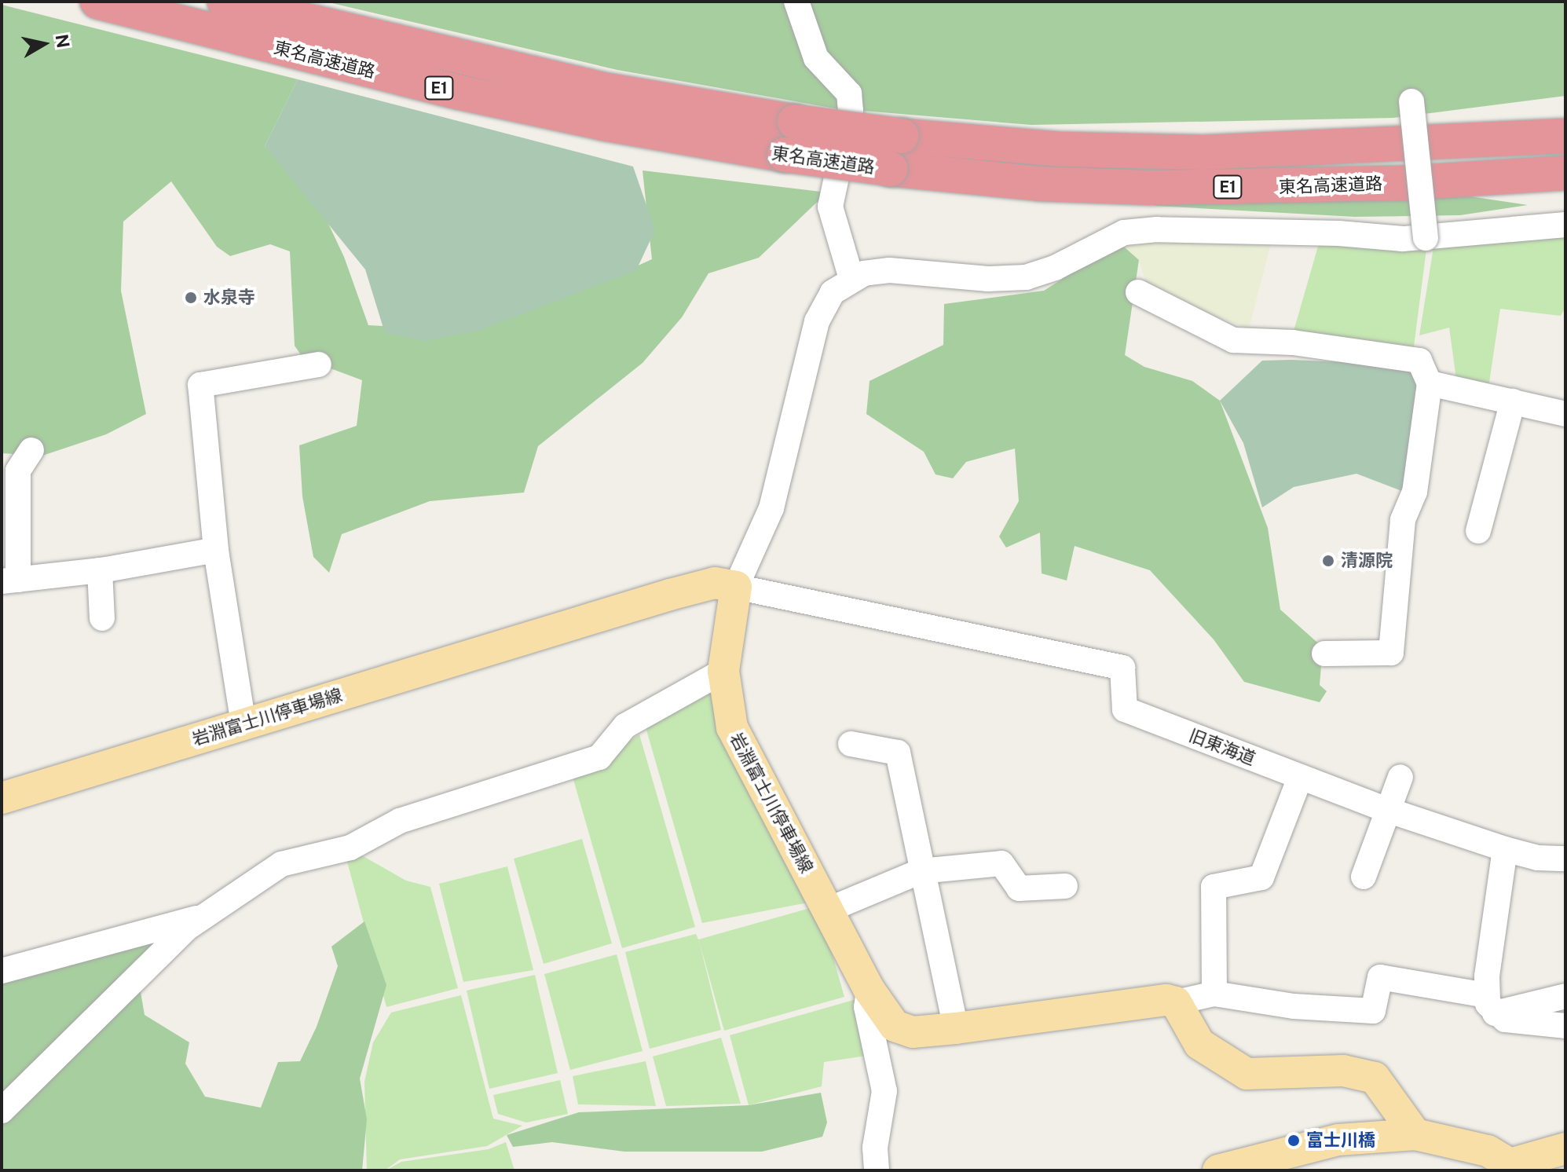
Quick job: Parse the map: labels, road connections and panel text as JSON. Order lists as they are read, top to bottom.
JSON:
{
  "streets": {
    "highway": ["東名高速道路", "E1"],
    "main road": ["岩淵富士川停車場線"],
    "street": ["旧東海道"]
  },
  "crossings": [
    ["岩淵富士川停車場線", "旧東海道"]
  ],
  "places": ["水泉寺", "清源院", "富士川橋"],
  "north": "right"
}
